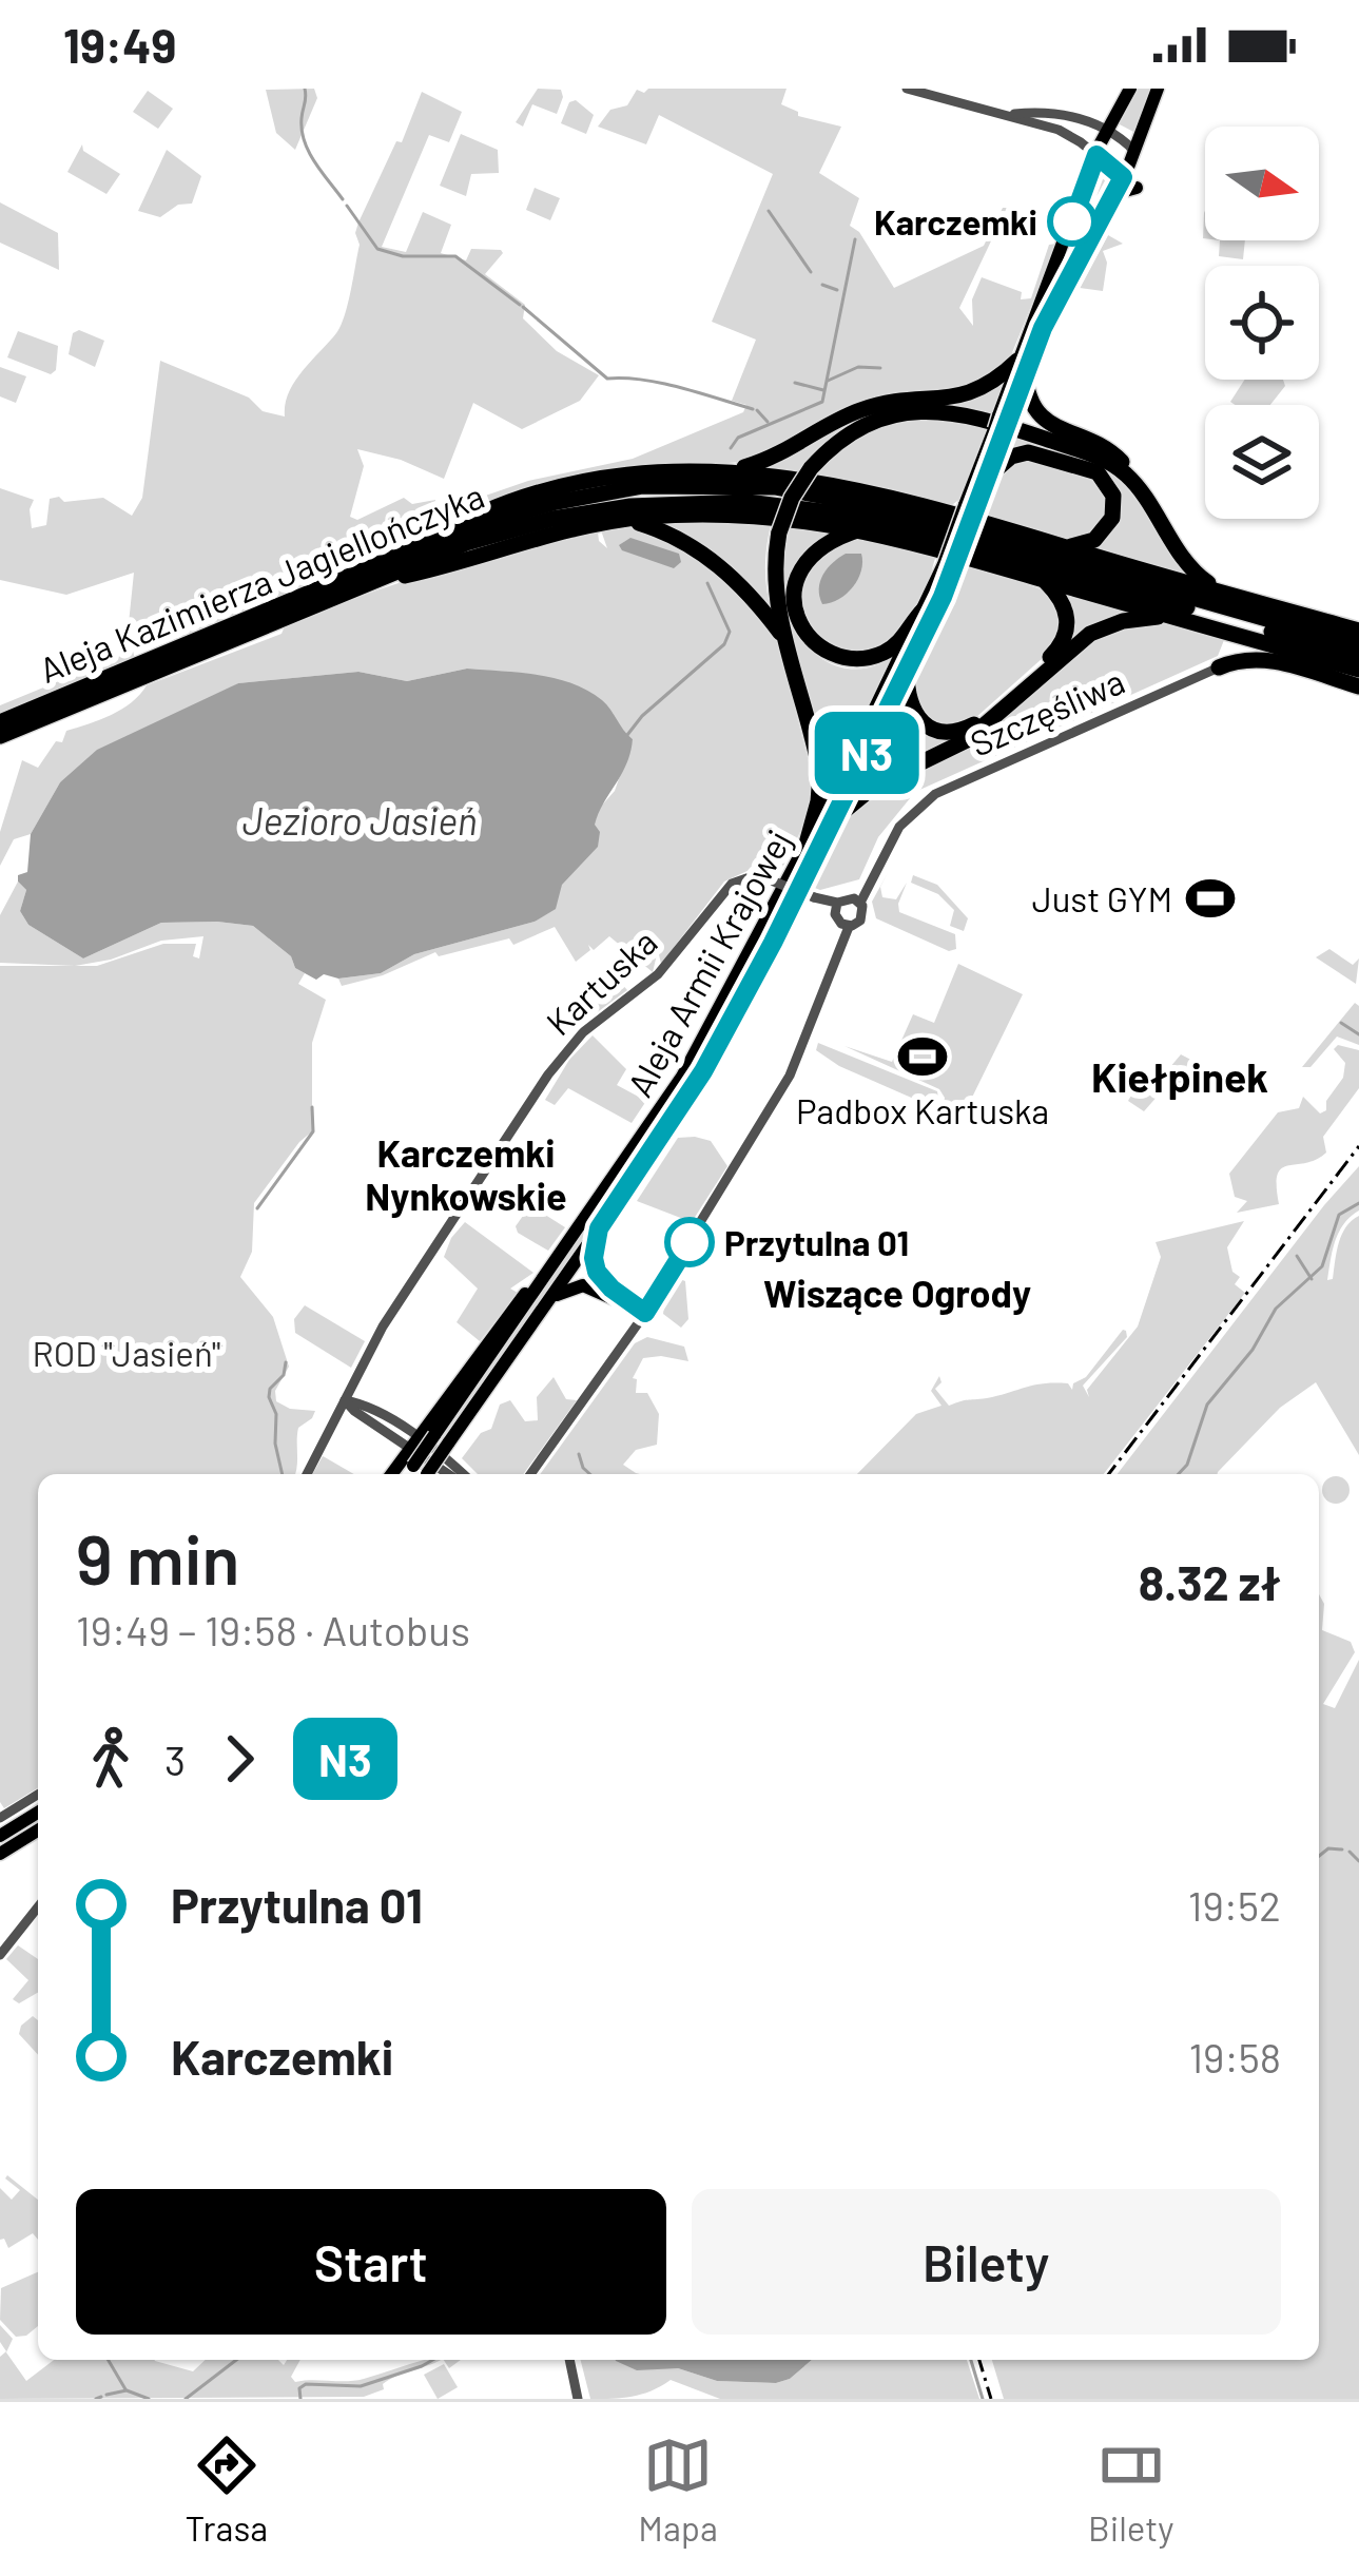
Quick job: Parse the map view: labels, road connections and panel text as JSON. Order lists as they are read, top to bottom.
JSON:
{
  "streets": {
    "highway": ["Aleja Kazimierza Jagiellończyka"],
    "main road": ["Aleja Armii Krajowej"],
    "street": ["Szczęśliwa", "Kartuska"]
  },
  "districts": ["Kiełpinek", "Karczemki Nynkowskie", "Wiszące Ogrody"],
  "water": ["Jezioro Jasień"],
  "parks": ["ROD \"Jasień\""],
  "places": {
    "other": ["Karczemki", "Przytulna 01"],
    "sports": ["Just GYM", "Padbox Kartuska"]
  },
  "lines": ["bus line N3"],
  "north": "right",
  "page": {
    "status": "19:49",
    "on_map": "N3",
    "heading": ["9 min", "19:49 – 19:58 · Autobus", "8.32 zł"],
    "legs": ["3", "N3"],
    "list": [
      {
        "name": "Przytulna 01",
        "value": "19:52"
      },
      {
        "name": "Karczemki",
        "value": "19:58"
      }
    ],
    "buttons": ["Start", "Bilety"],
    "tabs": ["Trasa", "Mapa", "Bilety"]
  }
}
